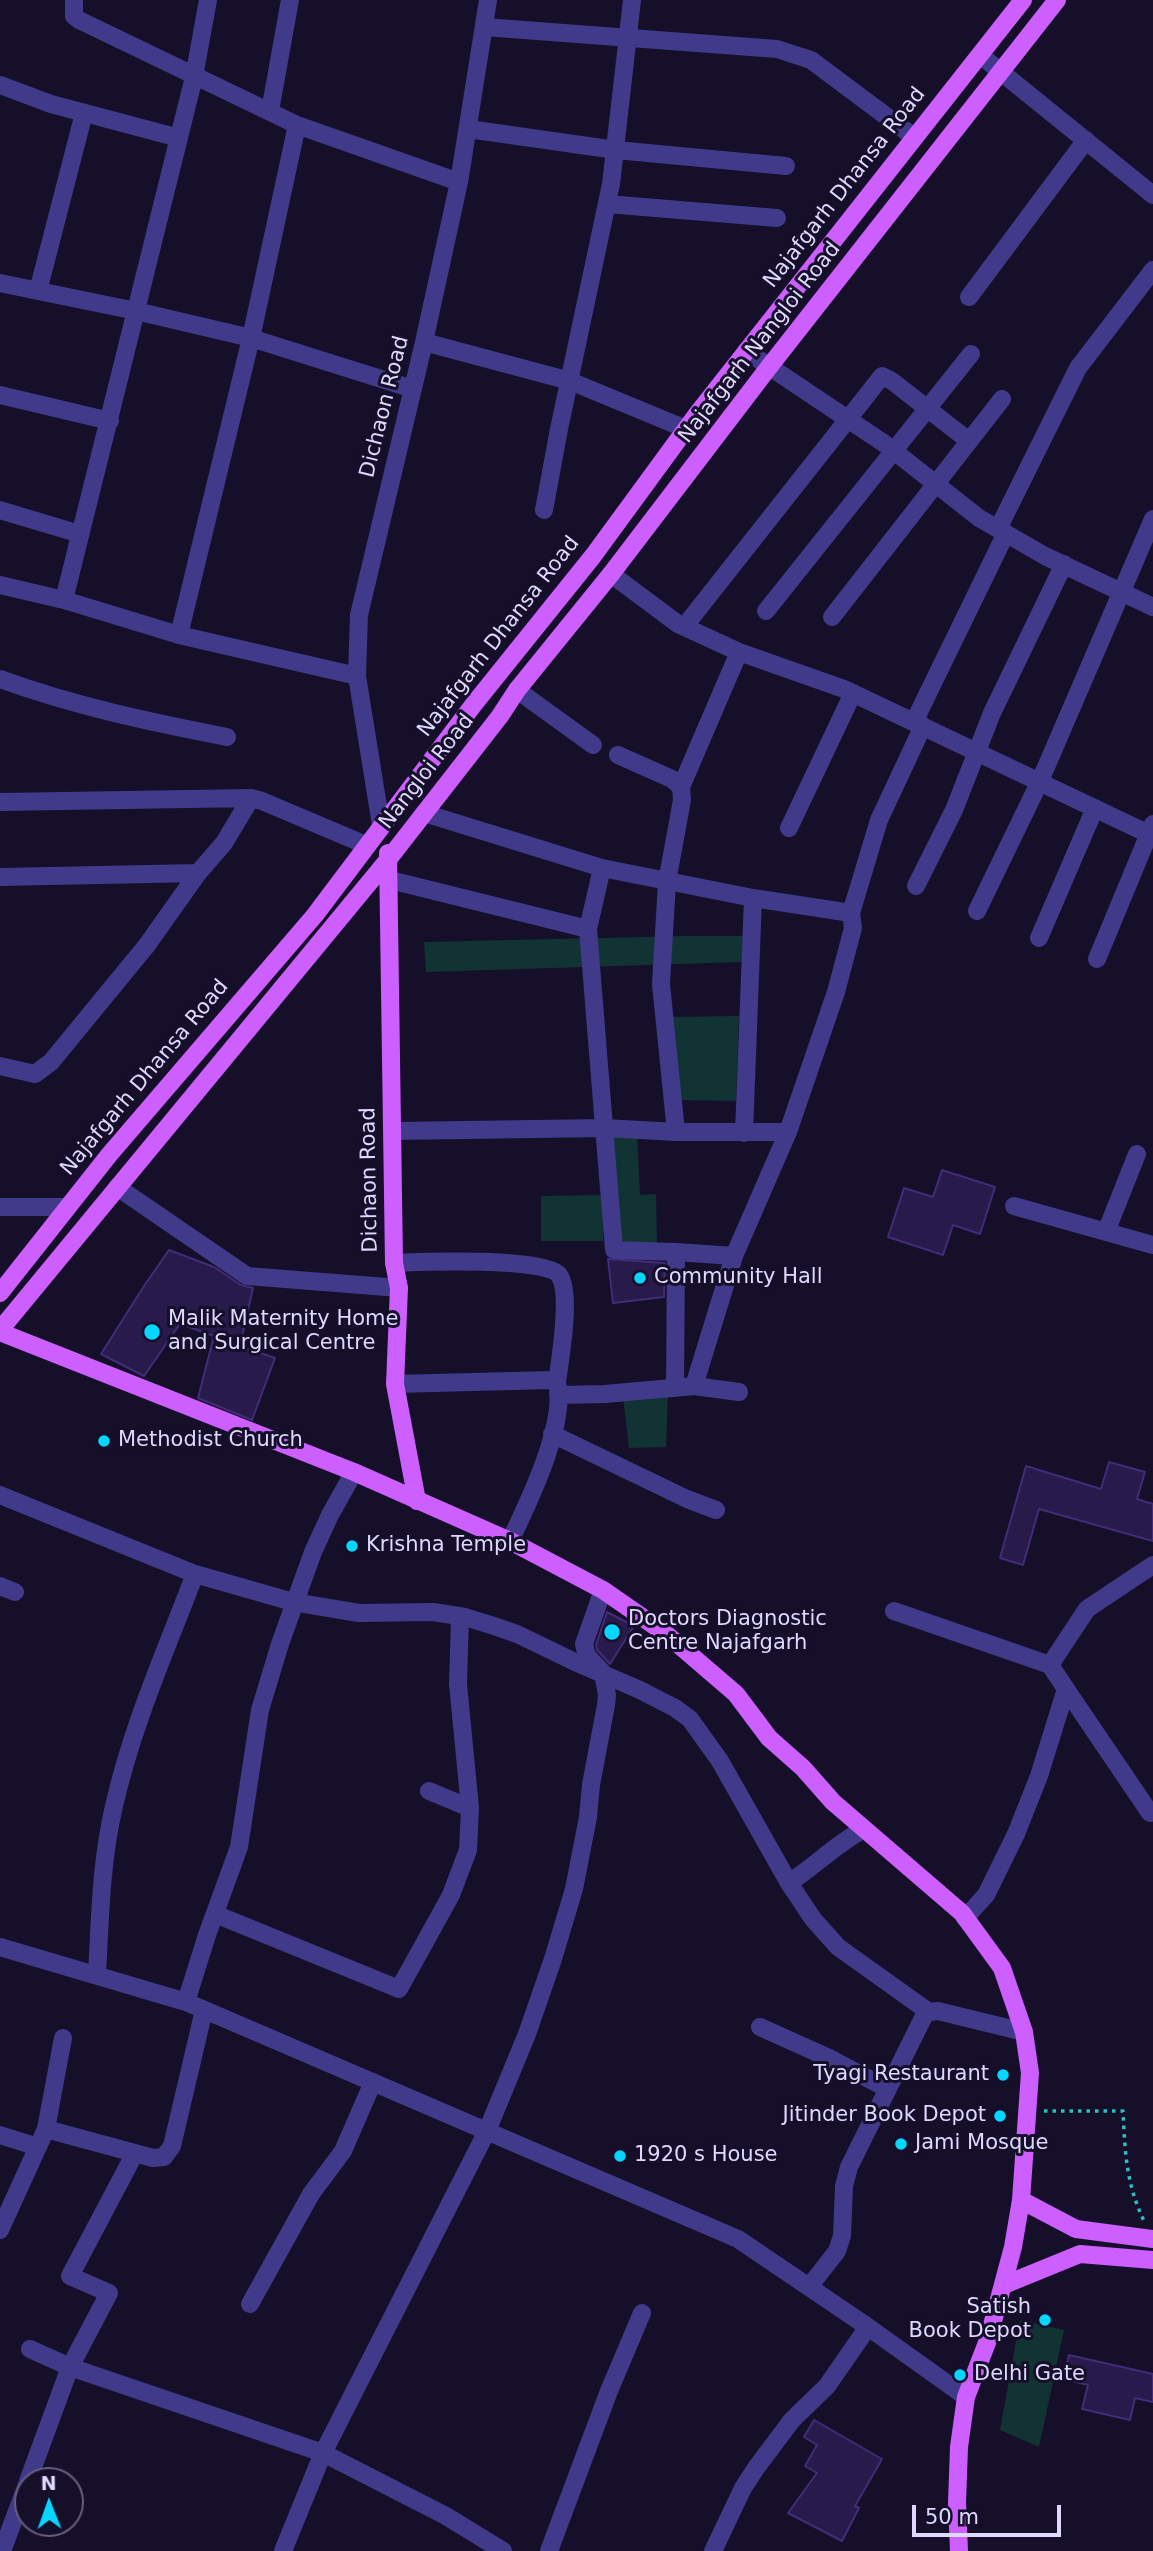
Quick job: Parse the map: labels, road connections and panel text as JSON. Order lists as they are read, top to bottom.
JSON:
{
  "streets": {
    "main road": [
      "Najafgarh Dhansa Road",
      "Najafgarh Nangloi Road",
      "Dichaon Road",
      "Nangloi Road"
    ]
  },
  "crossings": [
    ["Najafgarh Dhansa Road", "Dichaon Road"],
    ["Najafgarh Nangloi Road", "Nangloi Road"],
    ["Dichaon Road", "Nangloi Road"]
  ],
  "places": [
    "Community Hall",
    "Malik Maternity Home and Surgical Centre",
    "Methodist Church",
    "Krishna Temple",
    "Doctors Diagnostic Centre Najafgarh",
    "Tyagi Restaurant",
    "Jitinder Book Depot",
    "Jami Mosque",
    "1920 s House",
    "Satish Book Depot",
    "Delhi Gate"
  ],
  "scale_bar": "50 m",
  "north": "top"
}
